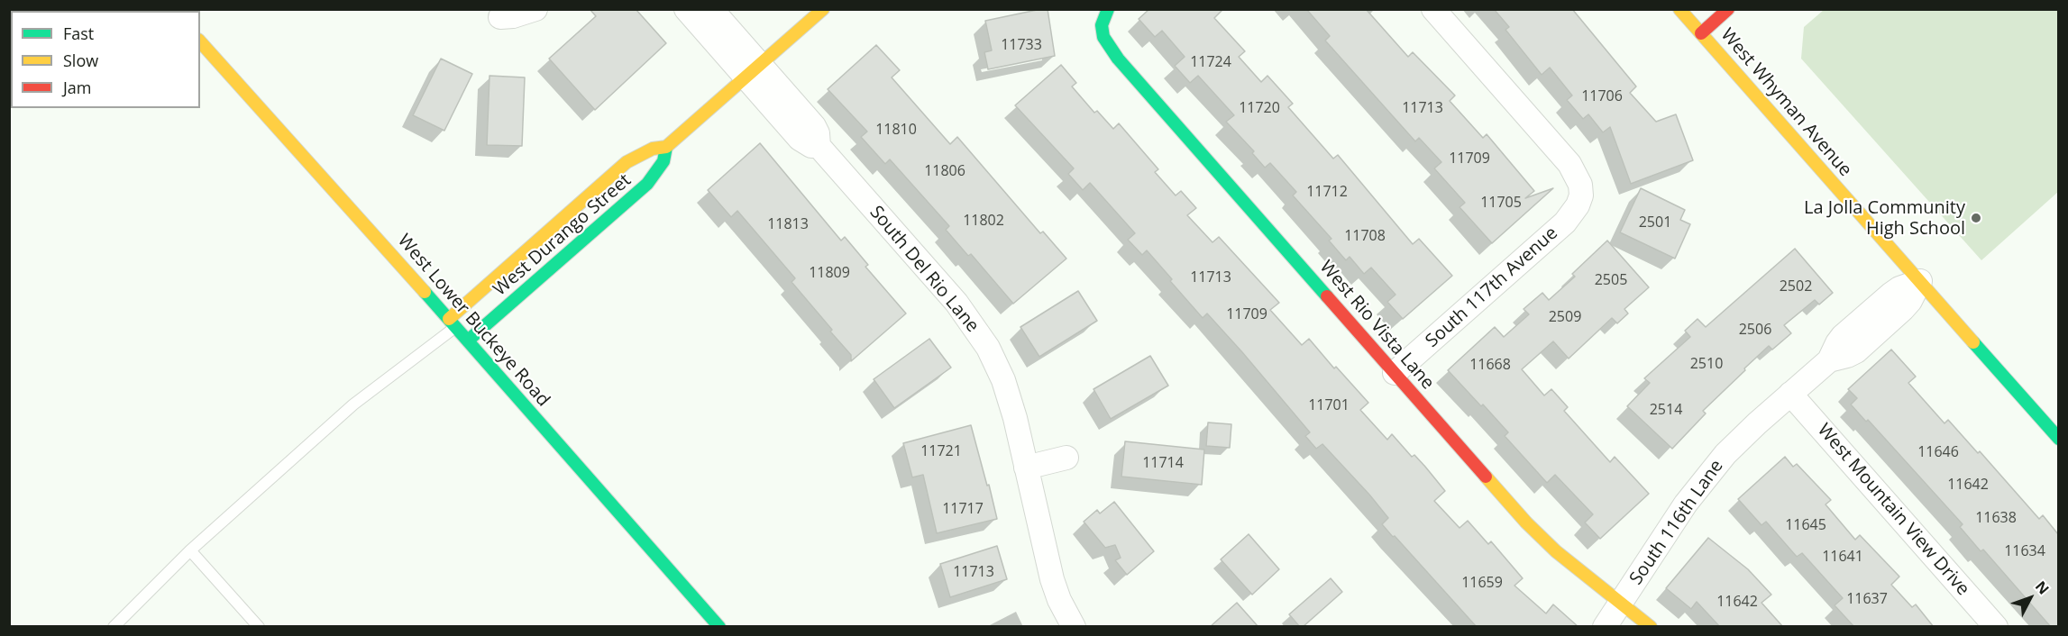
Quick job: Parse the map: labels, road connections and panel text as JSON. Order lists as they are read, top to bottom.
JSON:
{
  "streets": {
    "street": [
      "West Whyman Avenue",
      "West Durango Street",
      "South Del Rio Lane",
      "South 117th Avenue",
      "West Lower Buckeye Road",
      "West Rio Vista Lane",
      "West Mountain View Drive",
      "South 116th Lane"
    ]
  },
  "crossings": [
    ["West Whyman Avenue", "South 116th Lane"],
    ["West Durango Street", "South Del Rio Lane"],
    ["West Durango Street", "West Lower Buckeye Road"],
    ["South 117th Avenue", "West Rio Vista Lane"],
    ["West Rio Vista Lane", "South 116th Lane"],
    ["West Mountain View Drive", "South 116th Lane"]
  ],
  "places": ["La Jolla Community High School"],
  "house_numbers": [
    "11733",
    "11724",
    "11706",
    "11720",
    "11713",
    "11810",
    "11709",
    "11806",
    "11712",
    "11705",
    "11802",
    "2501",
    "11813",
    "11708",
    "11809",
    "11713",
    "2505",
    "2502",
    "11709",
    "2509",
    "2506",
    "2510",
    "11668",
    "11701",
    "2514",
    "11721",
    "11646",
    "11714",
    "11642",
    "11717",
    "11638",
    "11645",
    "11634",
    "11641",
    "11713",
    "11659",
    "11637",
    "11642"
  ],
  "legend": ["Fast", "Slow", "Jam"],
  "north": "top right"
}
